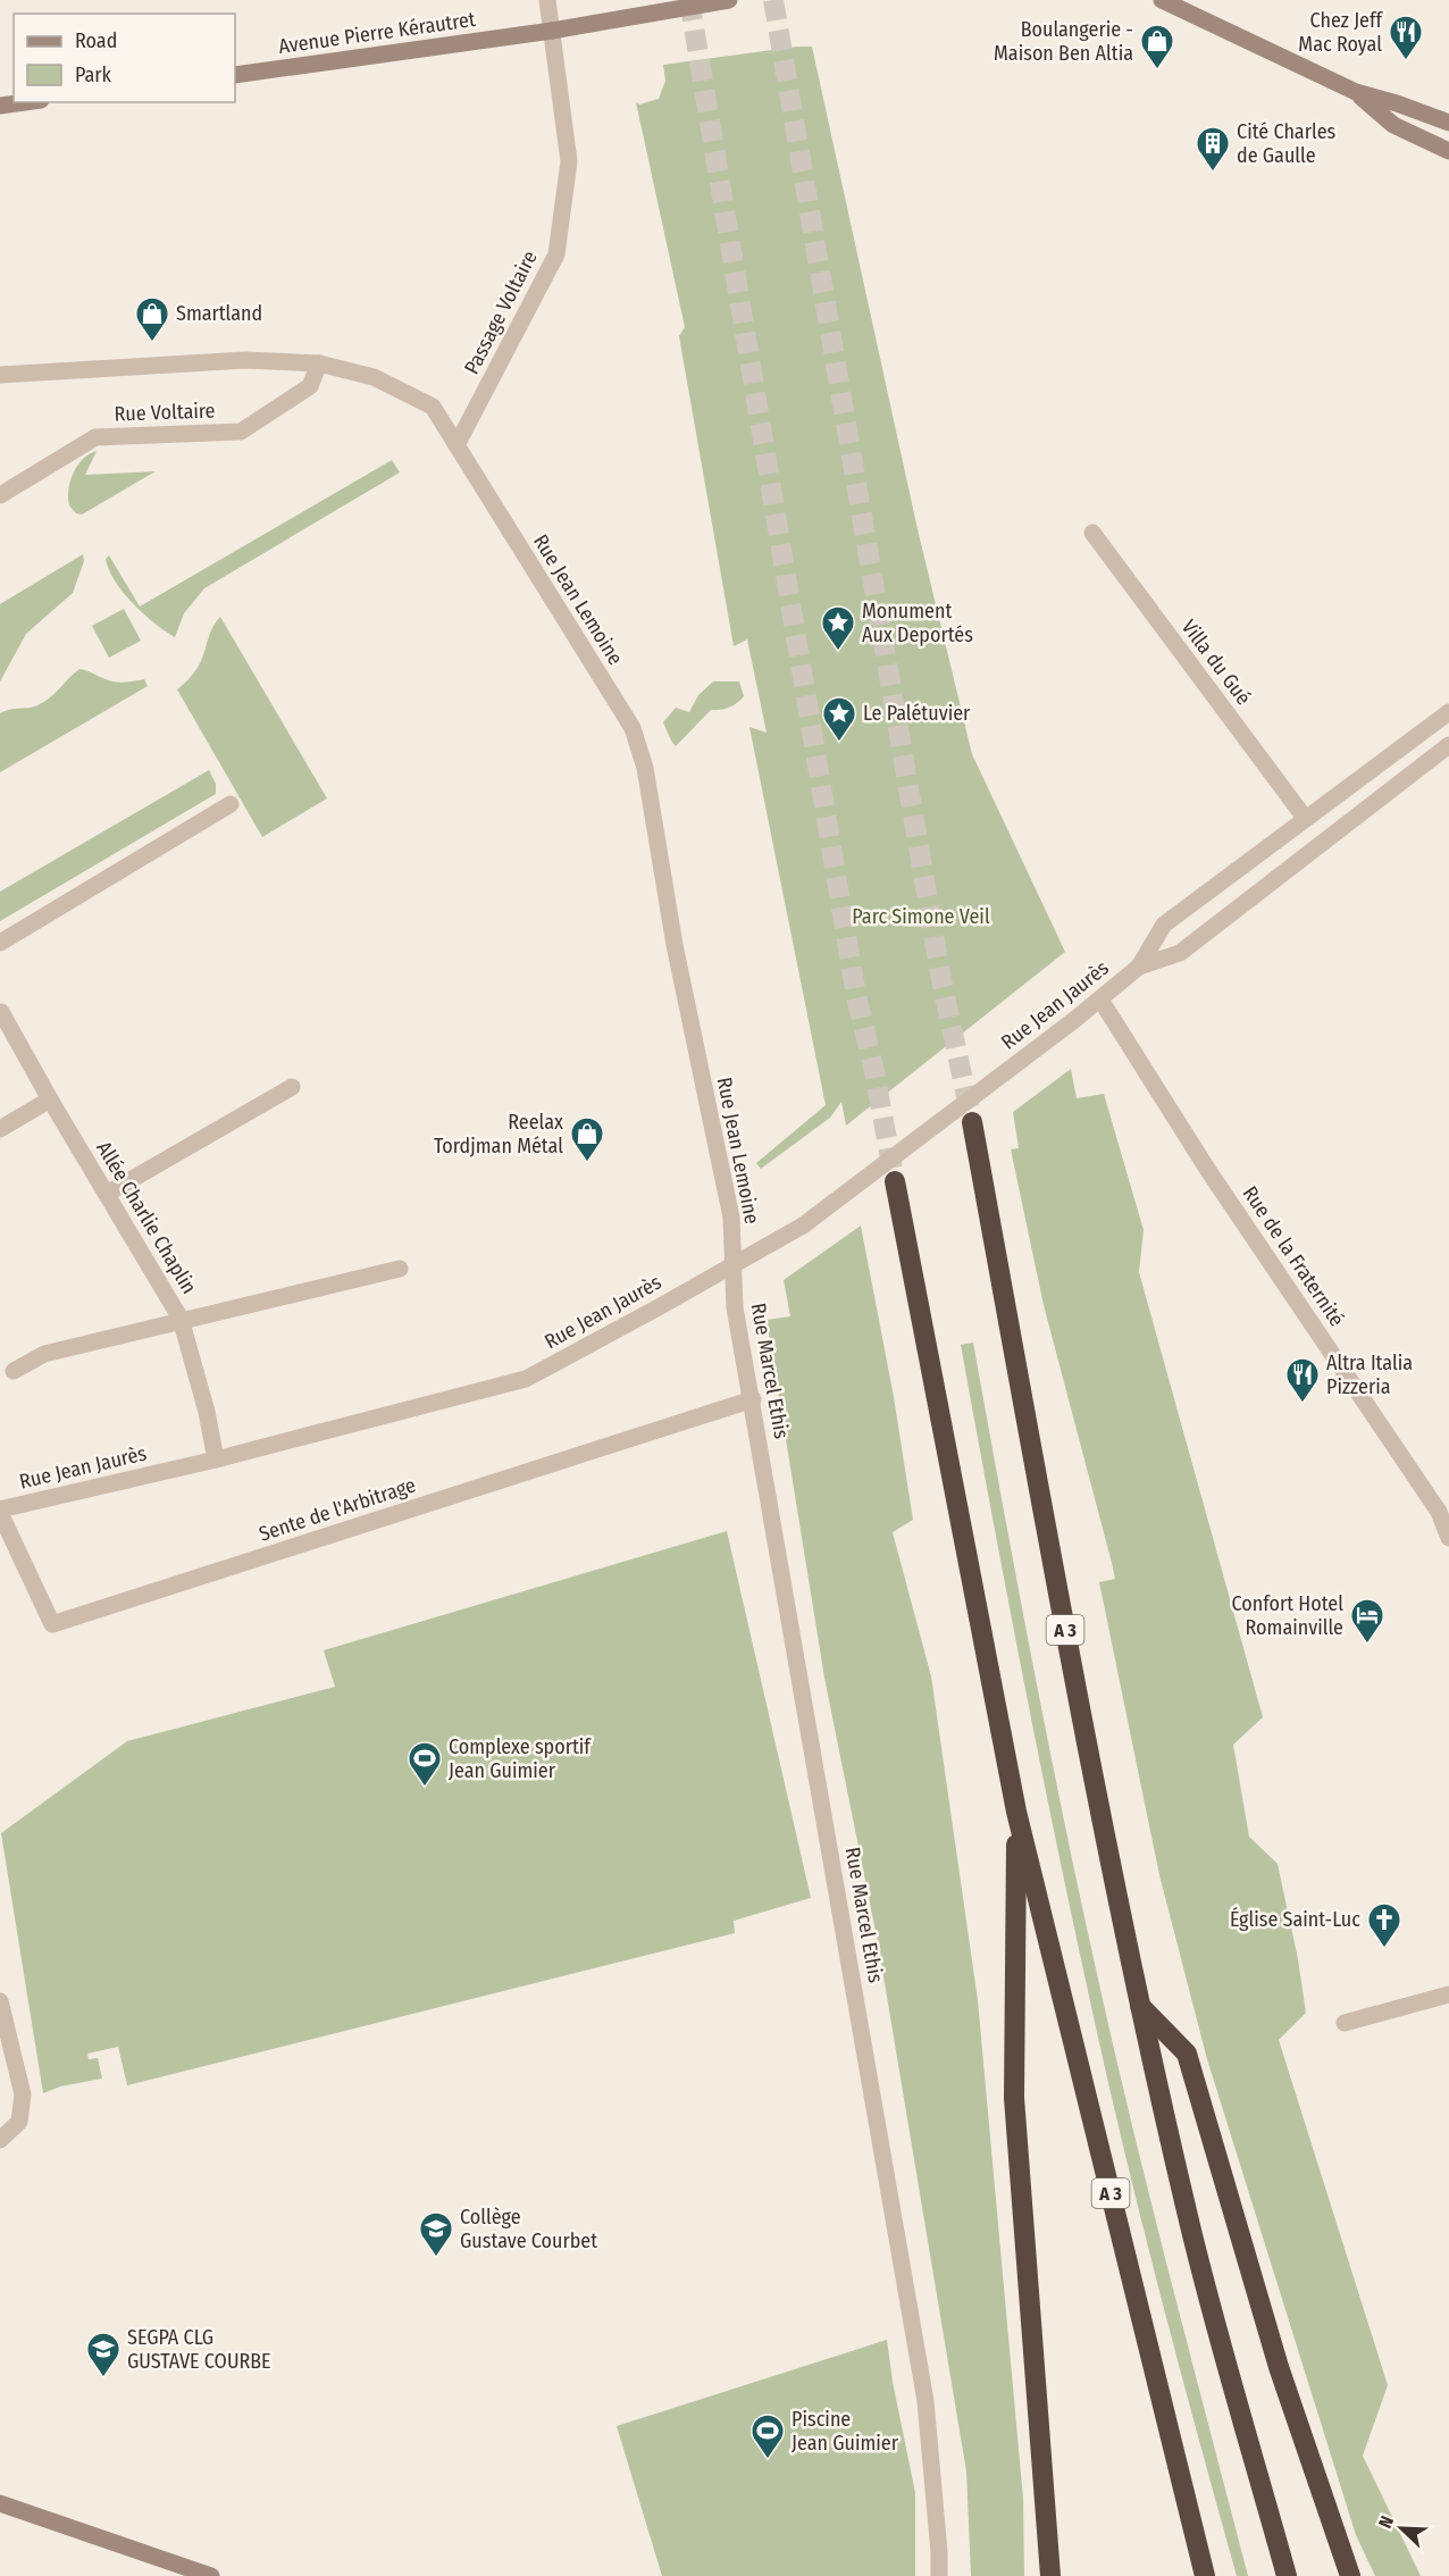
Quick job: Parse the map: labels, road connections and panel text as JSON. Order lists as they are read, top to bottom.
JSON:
{
  "streets": {
    "highway": ["A 3"],
    "main road": ["Avenue Pierre Kérautret"],
    "street": [
      "Passage Voltaire",
      "Rue Voltaire",
      "Rue Jean Lemoine",
      "Villa du Gué",
      "Rue Jean Jaurès",
      "Allée Charlie Chaplin",
      "Rue de la Fraternité",
      "Rue Marcel Ethis",
      "Sente de l'Arbitrage"
    ]
  },
  "crossings": [
    ["Avenue Pierre Kérautret", "Passage Voltaire"],
    ["Passage Voltaire", "Rue Jean Lemoine"],
    ["Rue Voltaire", "Rue Jean Lemoine"],
    ["Rue Jean Lemoine", "Rue Jean Jaurès"],
    ["Rue Jean Lemoine", "Rue Marcel Ethis"],
    ["Villa du Gué", "Rue Jean Jaurès"],
    ["Rue Jean Jaurès", "Allée Charlie Chaplin"],
    ["Rue Jean Jaurès", "Rue de la Fraternité"],
    ["Rue Jean Jaurès", "Rue Marcel Ethis"],
    ["Rue Jean Jaurès", "Sente de l'Arbitrage"],
    ["Rue Marcel Ethis", "Sente de l'Arbitrage"]
  ],
  "parks": ["Parc Simone Veil"],
  "places": {
    "restaurant": ["Chez Jeff Mac Royal", "Altra Italia Pizzeria"],
    "shop": ["Boulangerie - Maison Ben Altia", "Smartland", "Reelax Tordjman Métal"],
    "building": ["Cité Charles de Gaulle"],
    "place": ["Monument Aux Deportés", "Le Palétuvier"],
    "hotel": ["Confort Hotel Romainville"],
    "sports": ["Complexe sportif Jean Guimier", "Piscine Jean Guimier"],
    "church": ["Église Saint-Luc"],
    "school or university": ["Collège Gustave Courbet", "SEGPA CLG GUSTAVE COURBE"]
  },
  "legend": ["Road", "Park"],
  "north": "top left"
}
